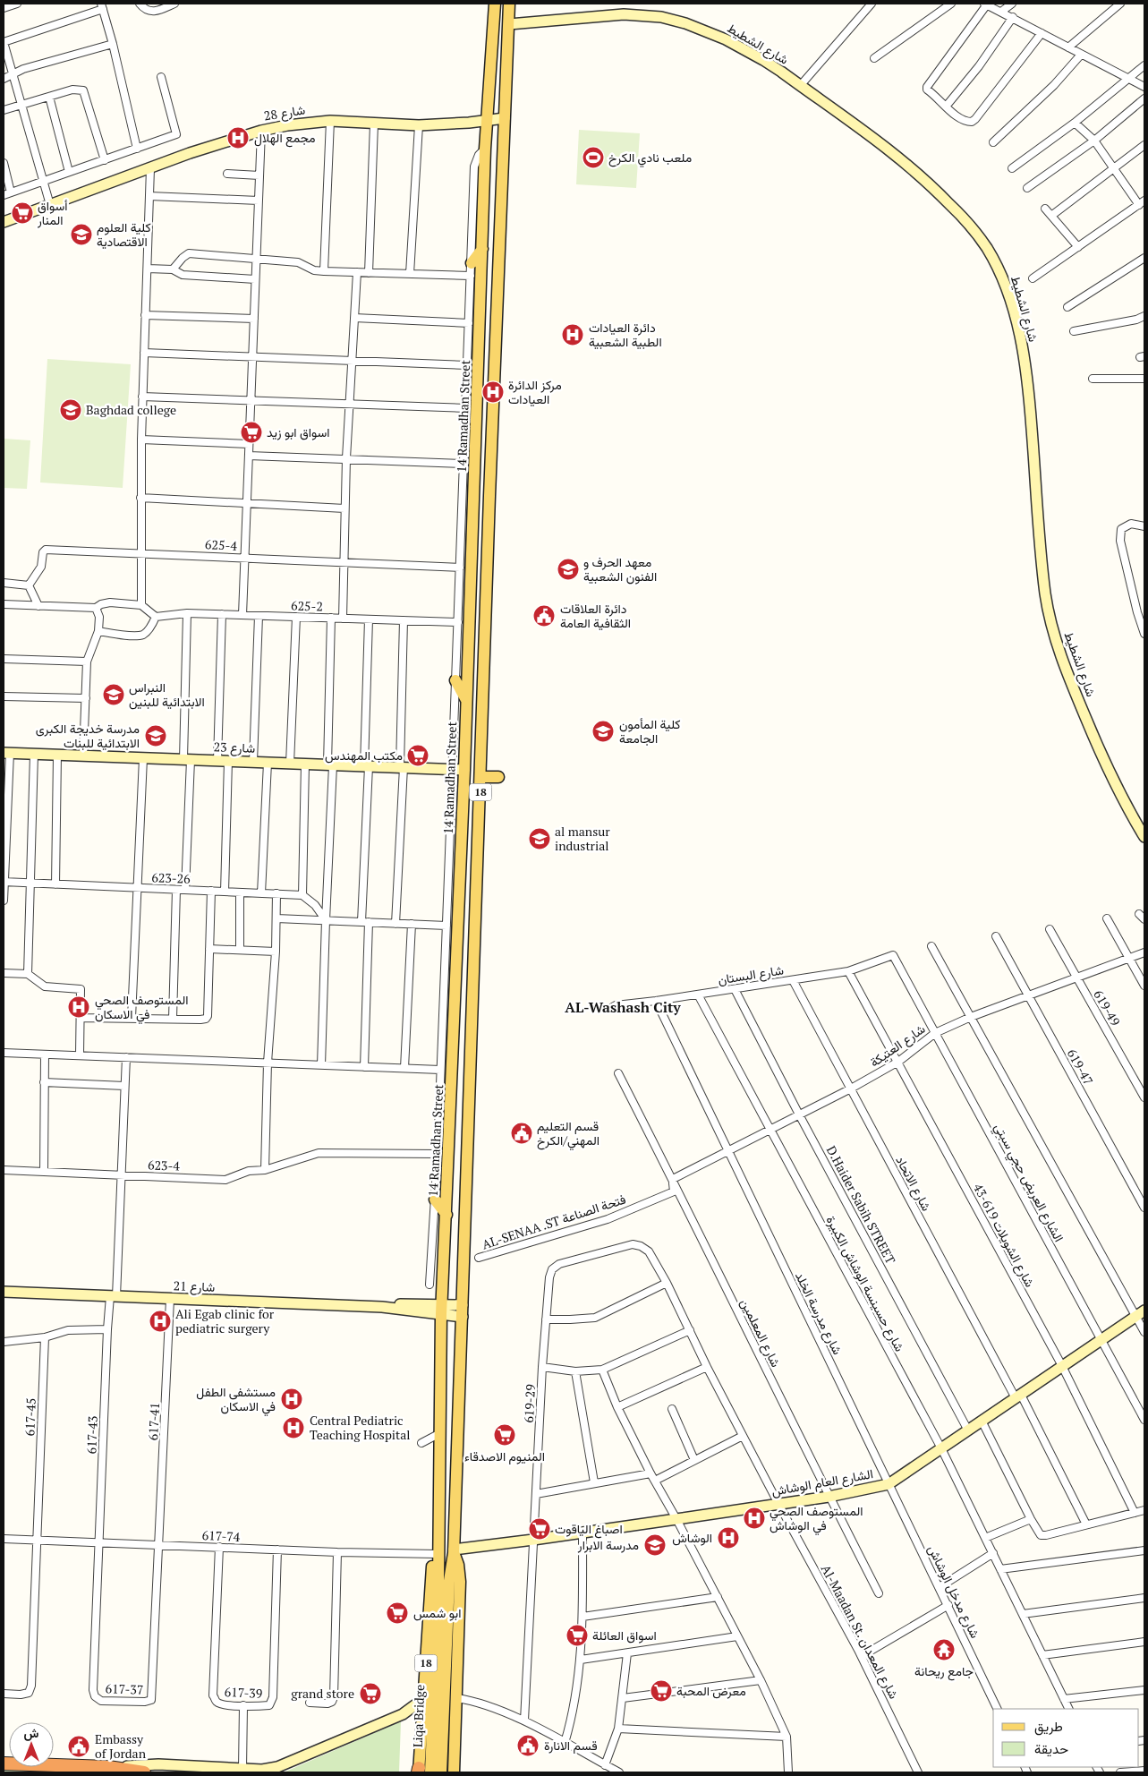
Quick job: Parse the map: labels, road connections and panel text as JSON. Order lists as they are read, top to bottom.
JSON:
{
  "streets": {
    "main road": ["14 Ramadhan Street", "18", "Liqa Bridge"],
    "street": [
      "شارع الشطيط",
      "شارع 28",
      "625-4",
      "625-2",
      "شارع 23",
      "623-26",
      "شارع البستان",
      "619-49",
      "شارع العتيکة",
      "619-47",
      "623-4",
      "الشارع العريض حجي سبتي",
      "شارع الاتحاد",
      "D.Haider Sabih STREET",
      "AL-SENAA .ST فتحة الصناعة",
      "شارع الشويلات 619-43",
      "شارع حسينسة الوشاش الكبيرة",
      "شارع 21",
      "شارع مدرسة الخلد",
      "شارع المعلمين",
      "619-29",
      "617-45",
      "617-41",
      "617-43",
      "الشارع العام الوشاش",
      "617-74",
      "شارع مدخل الوشاش",
      "Al-Maadan St. شارع المعدان",
      "617-37",
      "617-39"
    ]
  },
  "crossings": [
    ["شارع الشطيط", "18"],
    ["شارع 28", "14 Ramadhan Street"],
    ["شارع 28", "18"],
    ["14 Ramadhan Street", "شارع 23"],
    ["14 Ramadhan Street", "18"],
    ["14 Ramadhan Street", "شارع 21"],
    ["14 Ramadhan Street", "617-74"],
    ["14 Ramadhan Street", "Liqa Bridge"],
    ["18", "شارع 21"],
    ["18", "الشارع العام الوشاش"],
    ["18", "Liqa Bridge"],
    ["شارع البستان", "الشارع العريض حجي سبتي"],
    ["شارع البستان", "شارع الاتحاد"],
    ["شارع البستان", "D.Haider Sabih STREET"],
    ["شارع البستان", "شارع الشويلات 619-43"],
    ["شارع البستان", "شارع حسينسة الوشاش الكبيرة"],
    ["شارع البستان", "شارع مدرسة الخلد"],
    ["619-49", "شارع العتيکة"],
    ["شارع العتيکة", "619-47"],
    ["شارع العتيکة", "الشارع العريض حجي سبتي"],
    ["شارع العتيکة", "شارع الاتحاد"],
    ["شارع العتيکة", "D.Haider Sabih STREET"],
    ["شارع العتيکة", "AL-SENAA .ST فتحة الصناعة"],
    ["شارع العتيکة", "شارع الشويلات 619-43"],
    ["شارع العتيکة", "شارع حسينسة الوشاش الكبيرة"],
    ["شارع العتيکة", "شارع مدرسة الخلد"],
    ["شارع العتيکة", "شارع المعلمين"],
    ["623-4", "617-43"],
    ["الشارع العريض حجي سبتي", "الشارع العام الوشاش"],
    ["شارع الاتحاد", "الشارع العام الوشاش"],
    ["D.Haider Sabih STREET", "الشارع العام الوشاش"],
    ["AL-SENAA .ST فتحة الصناعة", "شارع المعلمين"],
    ["شارع الشويلات 619-43", "الشارع العام الوشاش"],
    ["شارع حسينسة الوشاش الكبيرة", "الشارع العام الوشاش"],
    ["شارع 21", "617-41"],
    ["شارع 21", "617-43"],
    ["شارع مدرسة الخلد", "الشارع العام الوشاش"],
    ["شارع مدرسة الخلد", "شارع مدخل الوشاش"],
    ["شارع المعلمين", "الشارع العام الوشاش"],
    ["619-29", "الشارع العام الوشاش"],
    ["619-29", "Al-Maadan St. شارع المعدان"],
    ["617-45", "617-74"],
    ["617-41", "617-74"],
    ["617-41", "617-37"],
    ["617-43", "617-74"],
    ["617-43", "617-37"],
    ["الشارع العام الوشاش", "شارع مدخل الوشاش"],
    ["الشارع العام الوشاش", "Al-Maadan St. شارع المعدان"],
    ["617-74", "617-37"],
    ["617-74", "617-39"]
  ],
  "districts": ["AL-Washash City"],
  "places": {
    "hospital": [
      "مجمع الهلال",
      "دائرة العيادات الطبية الشعبية",
      "مركز الدائرة العيادات",
      "المستوصف الصحي في الاسكان",
      "Ali Egab clinic for pediatric surgery",
      "مستشفى الطفل في الاسكان",
      "Central Pediatric Teaching Hospital",
      "المستوصف الصحي في الوشاش",
      "الوشاش"
    ],
    "sports": ["ملعب نادي الكرخ"],
    "supermarket": [
      "أسواق المنار",
      "اسواق ابو زيد",
      "مكتب المهندس",
      "المنيوم الاصدقاء",
      "اصباغ الياقوت",
      "ابو شمس",
      "اسواق العائلة",
      "معرض المحبة",
      "grand store"
    ],
    "school or university": [
      "كلية العلوم الاقتصادية",
      "Baghdad college",
      "معهد الحرف و الفنون الشعبية",
      "النبراس الابتدائية للبنين",
      "كلية المأمون الجامعة",
      "مدرسة خديجة الكبرى الابتدائية للبنات",
      "al mansur industrial",
      "مدرسة الابرار"
    ],
    "public building": [
      "دائرة العلاقات الثقافية العامة",
      "قسم التعليم المهني/الكرخ",
      "قسم الانارة",
      "Embassy of Jordan"
    ],
    "temple": ["جامع ريحانة"]
  },
  "legend": ["طريق", "حديقة"],
  "north": "top"
}
